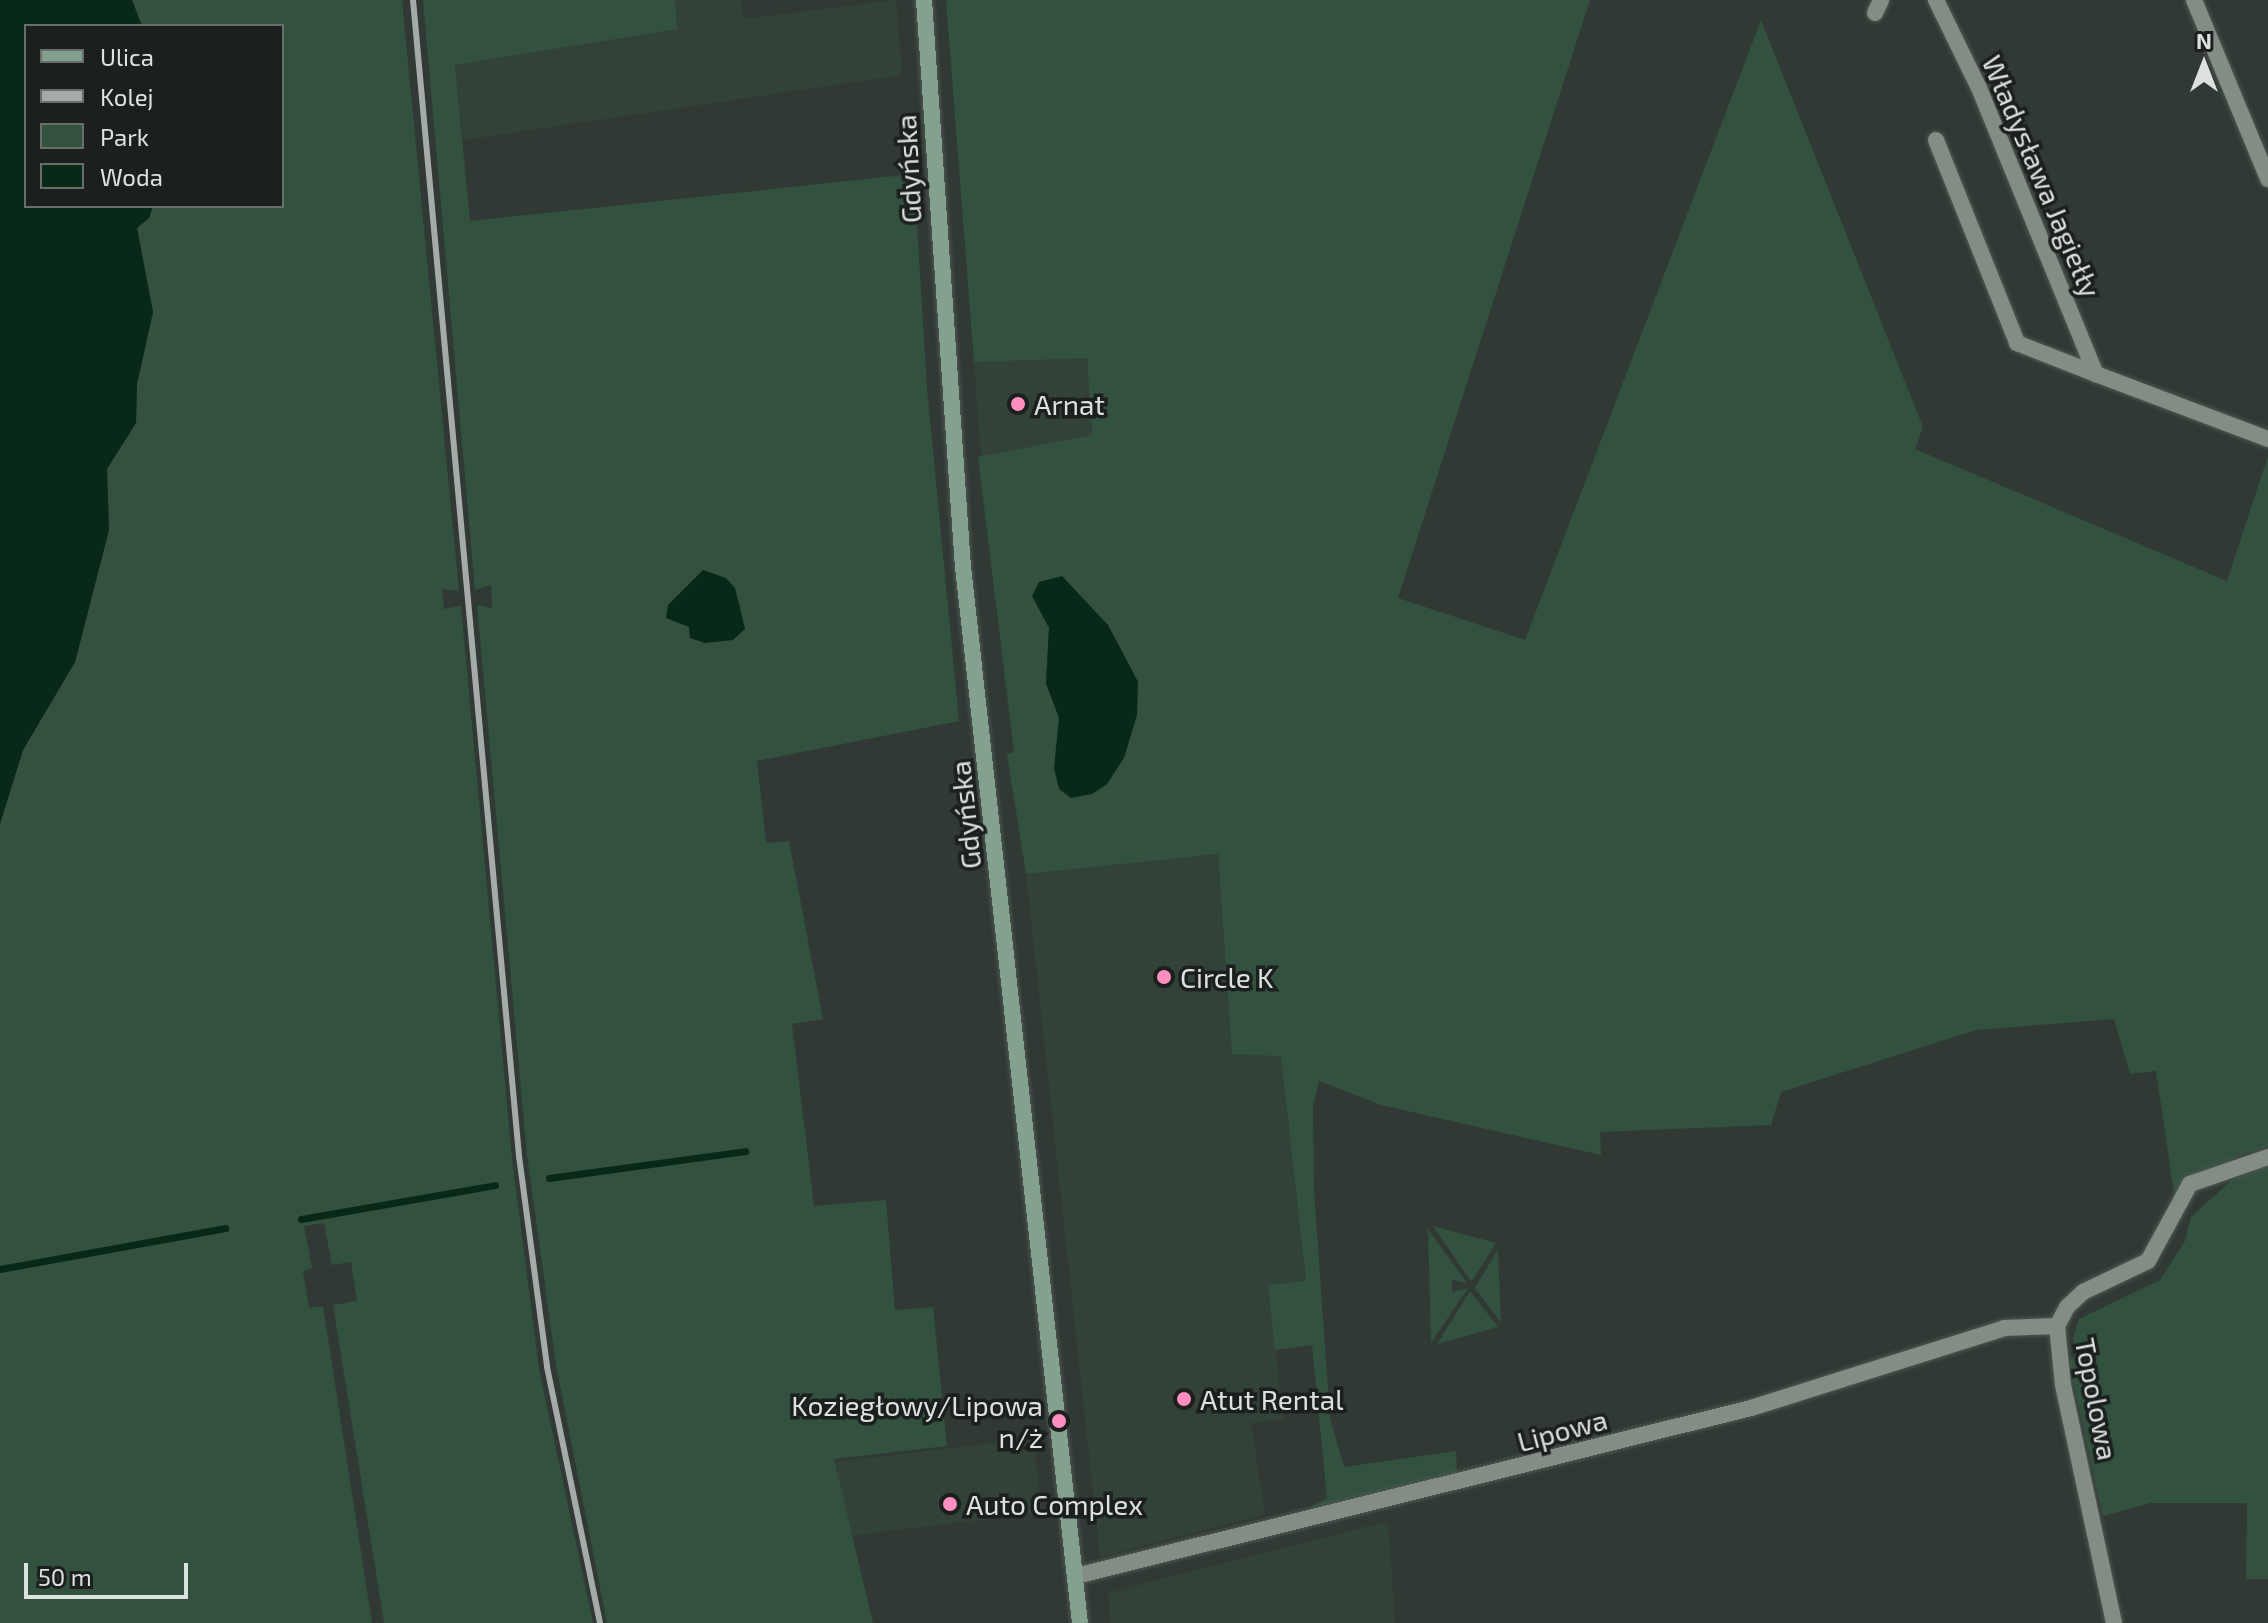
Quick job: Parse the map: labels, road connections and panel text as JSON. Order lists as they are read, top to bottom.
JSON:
{
  "streets": {
    "main road": ["Gdyńska"],
    "street": ["Władysława Jagiełły", "Topolowa", "Lipowa"]
  },
  "crossings": [
    ["Gdyńska", "Lipowa"],
    ["Topolowa", "Lipowa"]
  ],
  "places": [
    "Arnat",
    "Circle K",
    "Atut Rental",
    "Koziegłowy/Lipowa n/ż",
    "Auto Complex"
  ],
  "legend": [
    "Ulica",
    "Kolej",
    "Park",
    "Woda"
  ],
  "scale_bar": "50 m",
  "north": "top"
}
